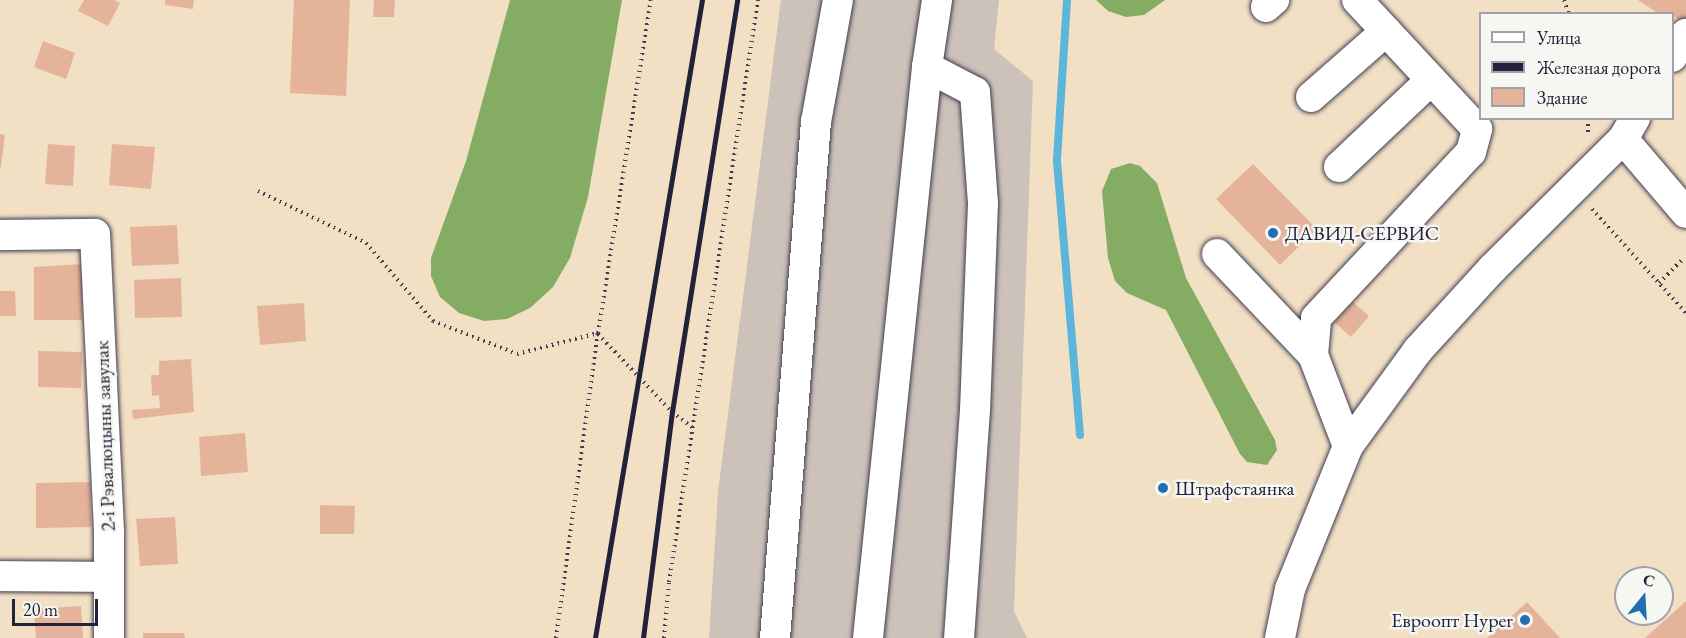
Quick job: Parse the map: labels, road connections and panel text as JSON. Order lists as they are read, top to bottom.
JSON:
{
  "streets": {
    "street": ["2-і Рэвалюцыны завулак"]
  },
  "places": ["ДАВИД-СЕРВИС", "Штрафстаянка", "Евроопт Hyper"],
  "legend": ["Улица", "Железная дорога", "Здание"],
  "scale_bar": "20 m",
  "north": "top"
}
